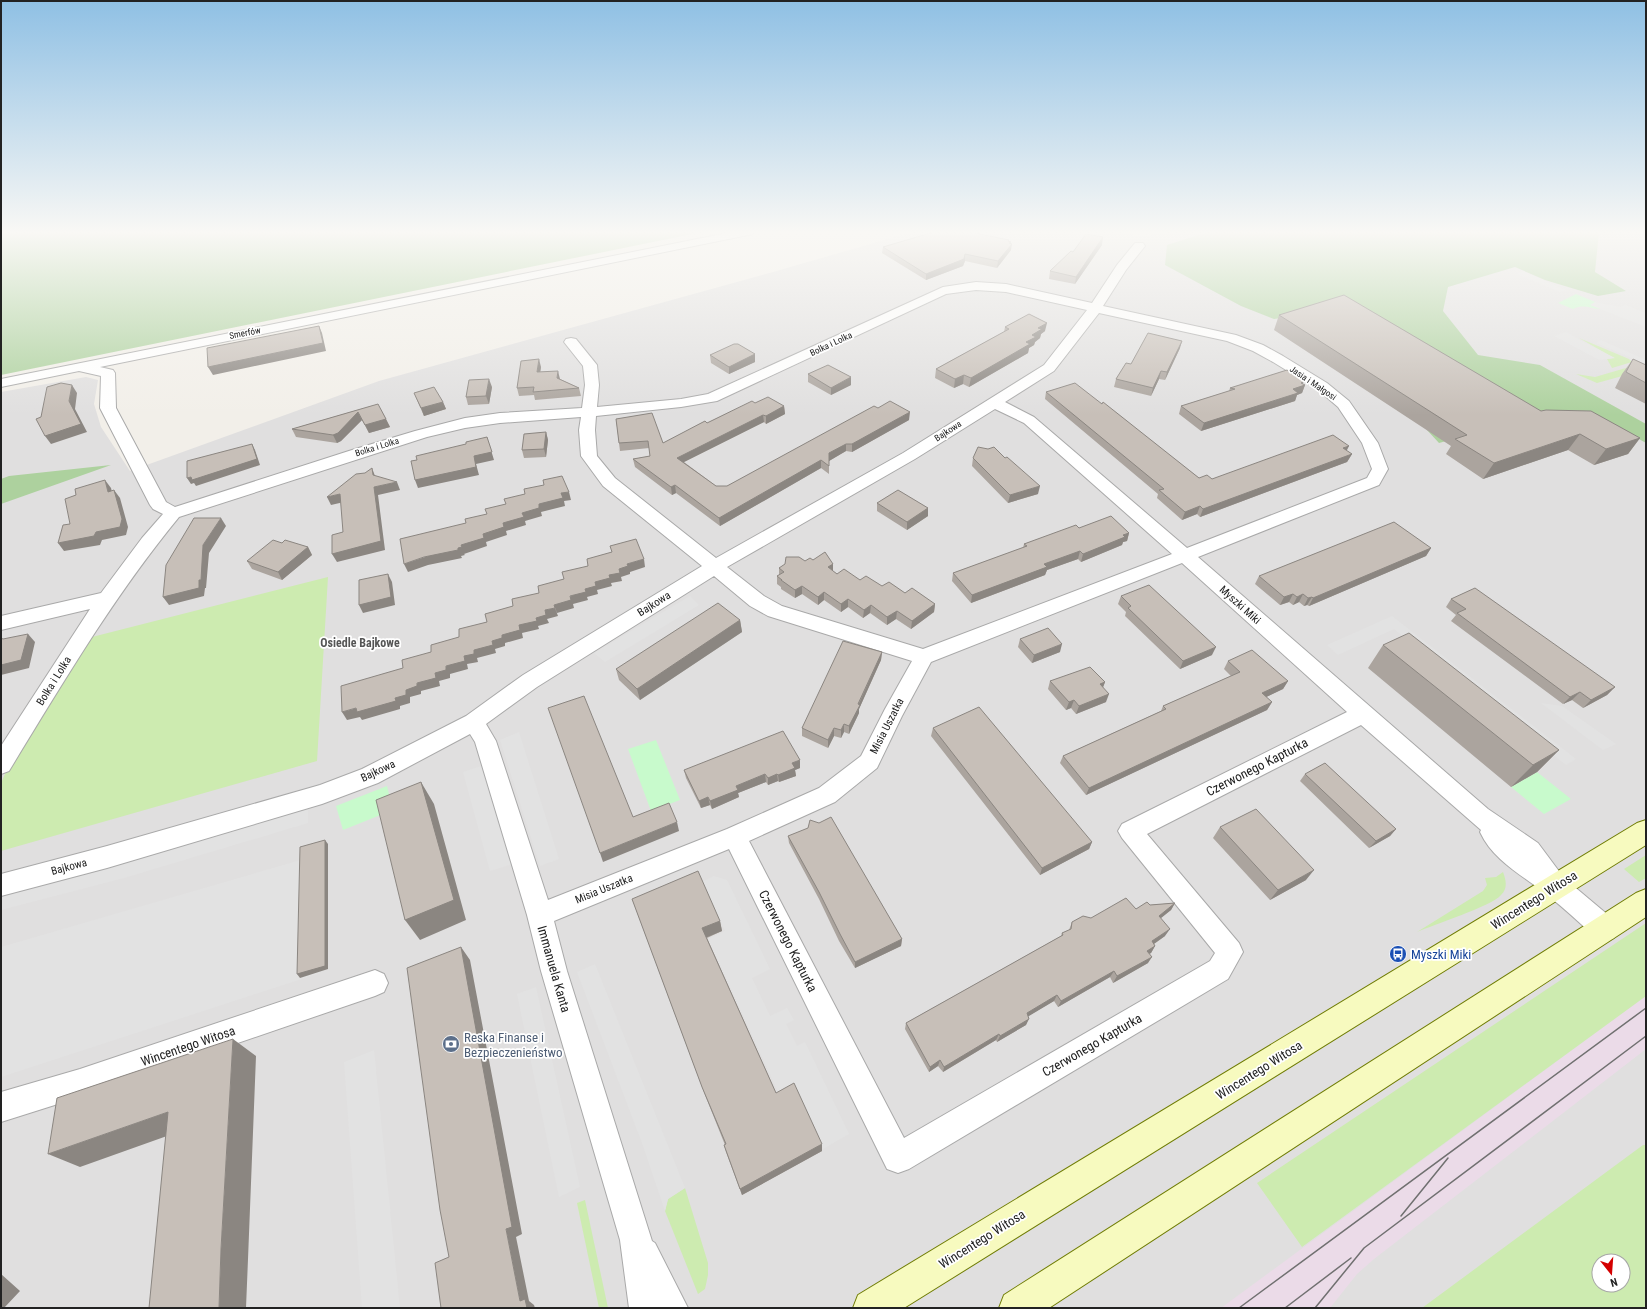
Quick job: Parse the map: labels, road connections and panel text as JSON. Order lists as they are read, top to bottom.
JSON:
{
  "streets": {
    "main road": ["Wincentego Witosa"],
    "street": [
      "Smerfów",
      "Bolka i Lolka",
      "Jasia i Małgosi",
      "Bajkowa",
      "Myszki Miki",
      "Misia Uszatka",
      "Czerwonego Kapturka",
      "Immanuela Kanta"
    ]
  },
  "crossings": [
    ["Bolka i Lolka", "Jasia i Małgosi"],
    ["Bolka i Lolka", "Bajkowa"],
    ["Jasia i Małgosi", "Bajkowa"],
    ["Jasia i Małgosi", "Myszki Miki"],
    ["Bajkowa", "Myszki Miki"],
    ["Bajkowa", "Immanuela Kanta"],
    ["Myszki Miki", "Czerwonego Kapturka"],
    ["Myszki Miki", "Wincentego Witosa"],
    ["Misia Uszatka", "Czerwonego Kapturka"],
    ["Misia Uszatka", "Immanuela Kanta"]
  ],
  "districts": ["Osiedle Bajkowe"],
  "places": {
    "bus stop": ["Myszki Miki"],
    "bank": ["Reska Finanse i Bezpieczenieństwo"]
  },
  "north": "bottom"
}
